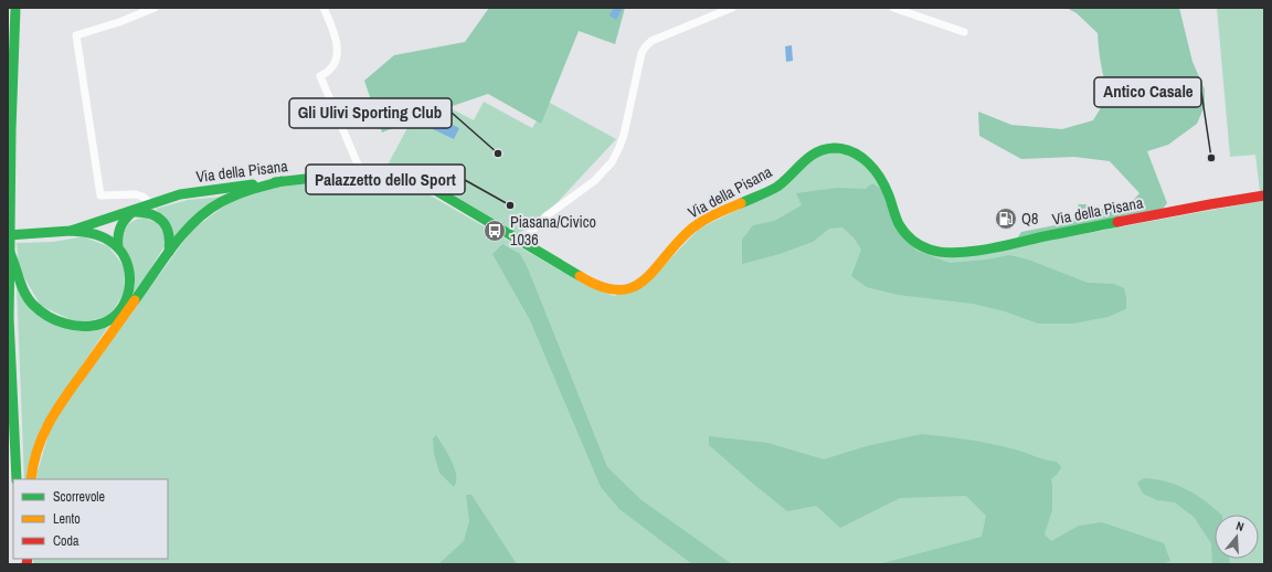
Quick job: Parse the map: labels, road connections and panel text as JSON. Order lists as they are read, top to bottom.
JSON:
{
  "streets": {
    "main road": ["Via della Pisana"]
  },
  "places": {
    "other": ["Gli Ulivi Sporting Club", "Antico Casale", "Palazzetto dello Sport"],
    "fuel station": ["Q8"],
    "bus stop": ["Piasana/Civico 1036"]
  },
  "legend": ["Scorrevole", "Lento", "Coda"],
  "north": "top"
}
